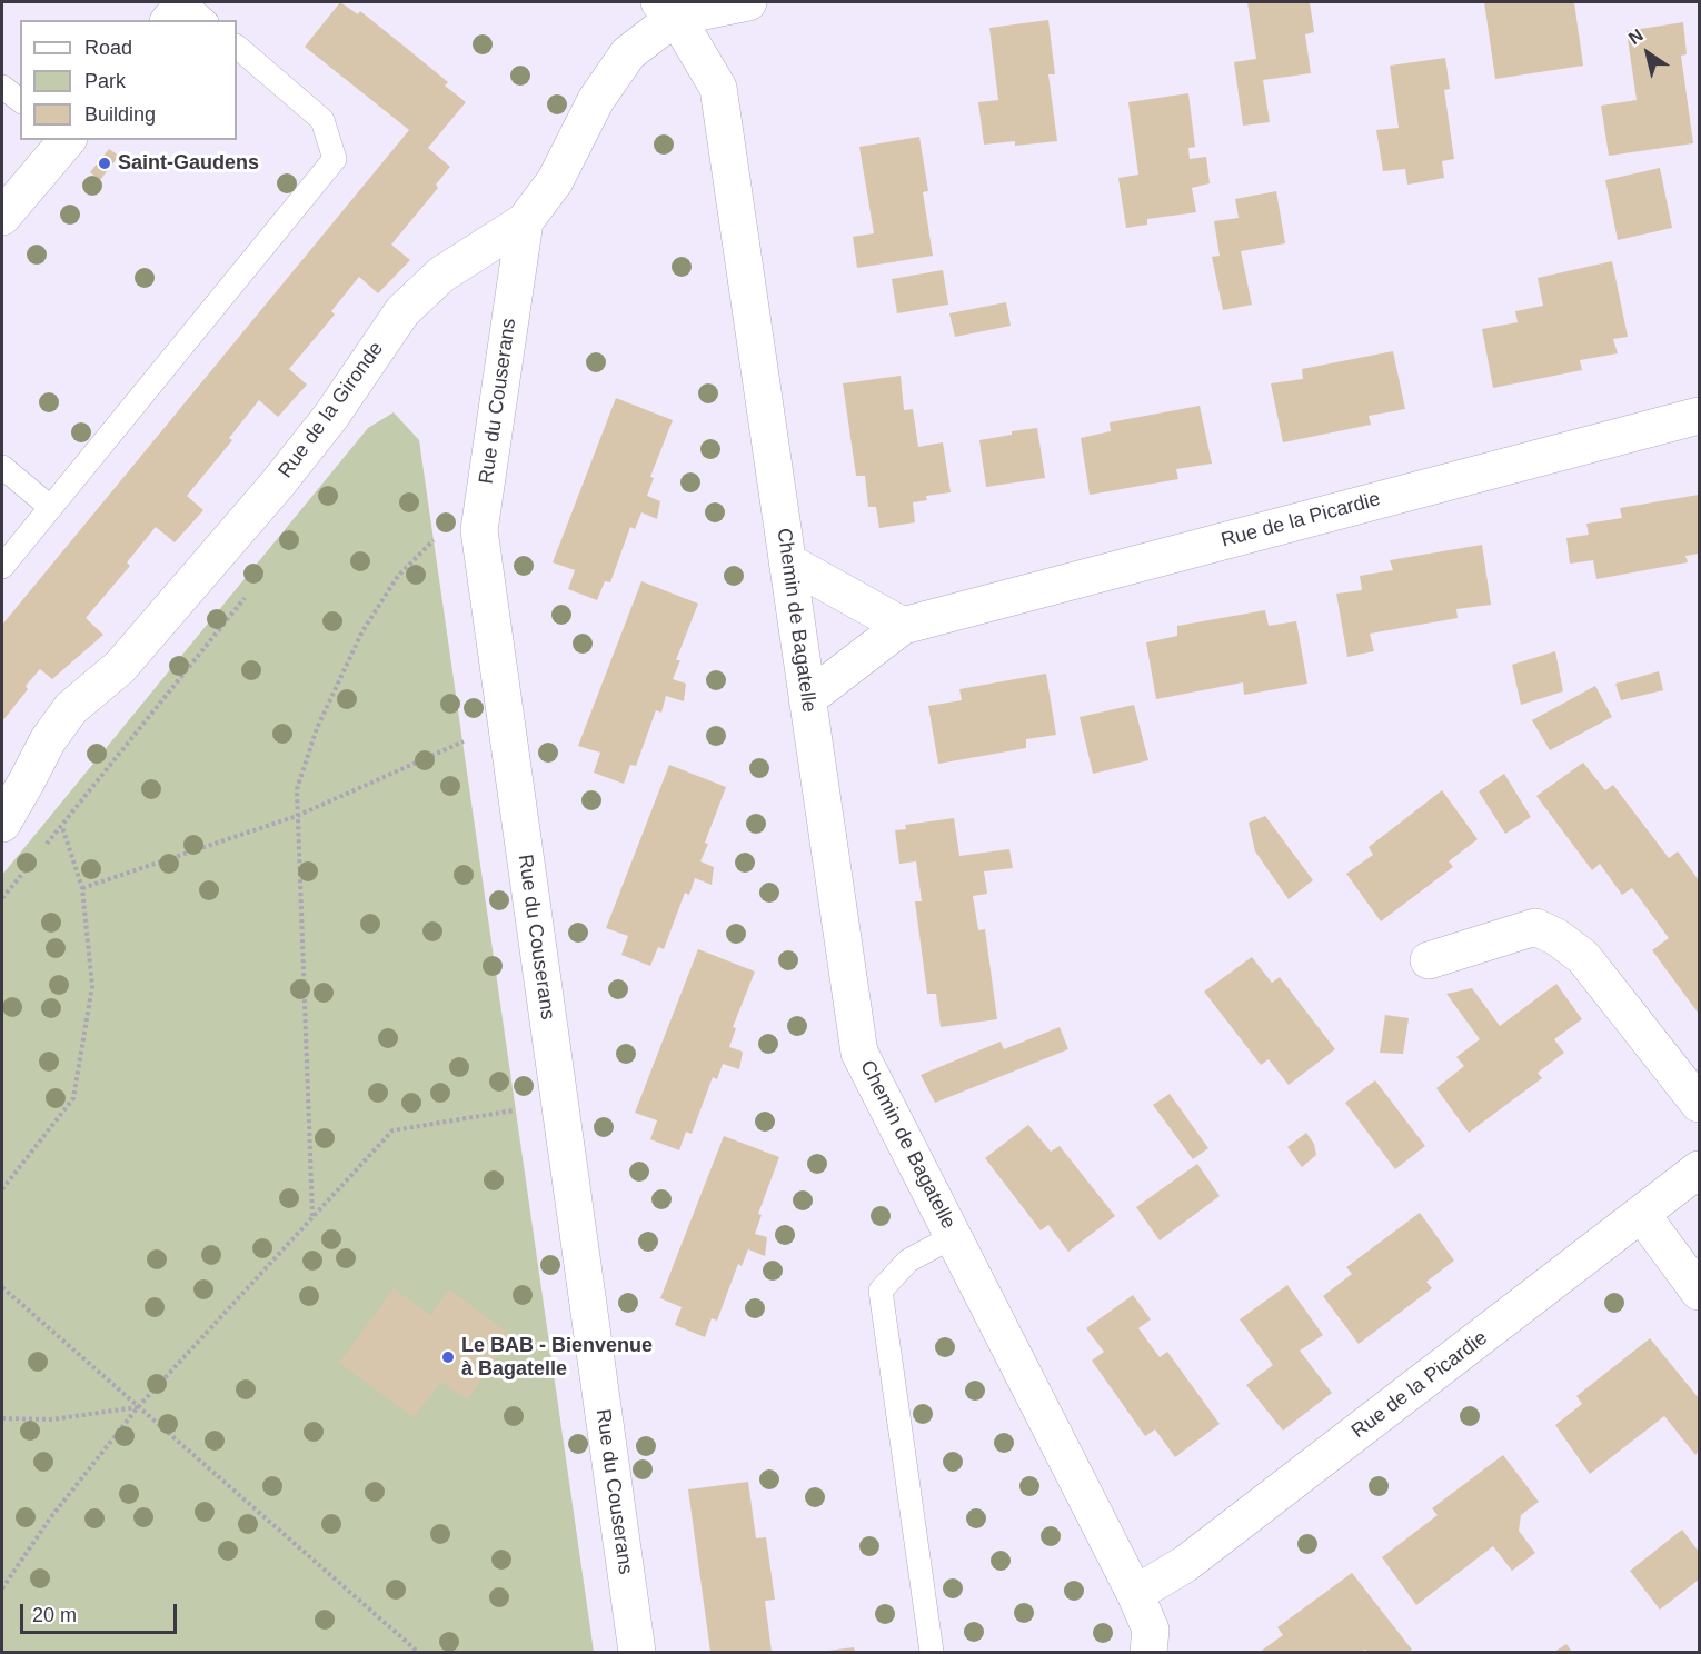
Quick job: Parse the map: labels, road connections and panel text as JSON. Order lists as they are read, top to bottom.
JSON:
{
  "streets": {
    "street": [
      "Rue du Couserans",
      "Rue de la Gironde",
      "Rue de la Picardie",
      "Chemin de Bagatelle"
    ]
  },
  "crossings": [
    ["Rue du Couserans", "Rue de la Gironde"],
    ["Rue de la Gironde", "Chemin de Bagatelle"],
    ["Rue de la Picardie", "Chemin de Bagatelle"]
  ],
  "places": ["Saint-Gaudens", "Le BAB - Bienvenue à Bagatelle"],
  "legend": ["Road", "Park", "Building"],
  "scale_bar": "20 m",
  "north": "top left"
}
